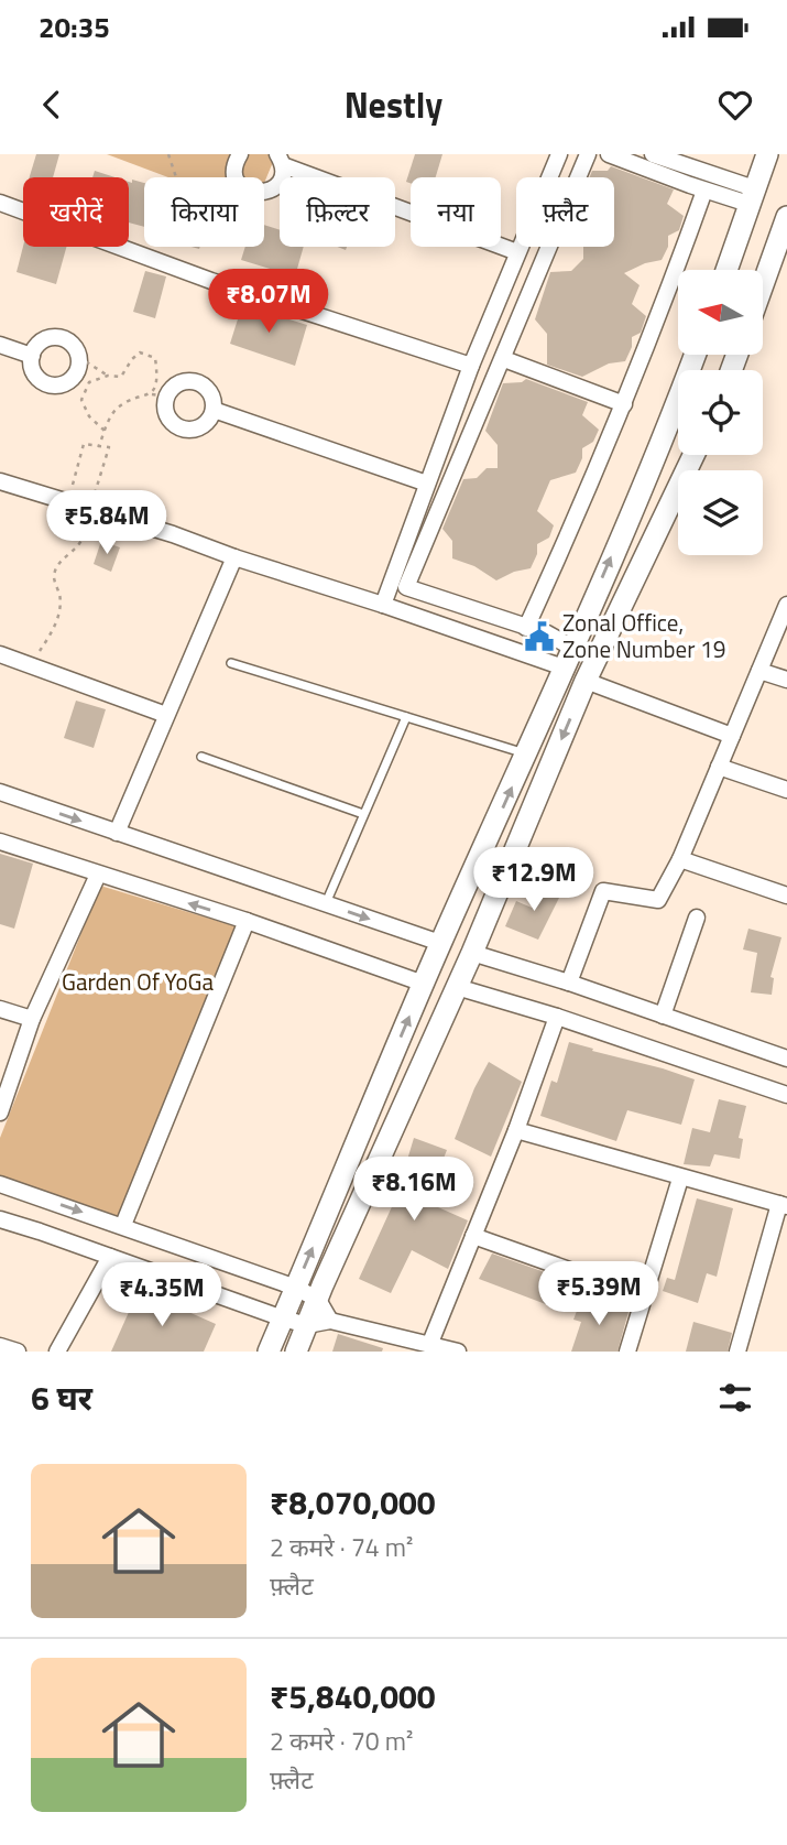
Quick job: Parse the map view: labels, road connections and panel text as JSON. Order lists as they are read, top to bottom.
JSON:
{
  "parks": ["Garden Of YoGa"],
  "places": {
    "public building": ["Zonal Office, Zone Number 19"]
  },
  "north": "left",
  "page": {
    "status": "20:35",
    "header": "Nestly",
    "chip": [
      "खरीदें",
      "किराया",
      "फ़िल्टर",
      "नया",
      "फ़्लैट"
    ],
    "price": [
      "₹8.07M",
      "₹5.84M",
      "₹12.9M",
      "₹8.16M",
      "₹5.39M",
      "₹4.35M"
    ],
    "heading": "6 घर",
    "list": [
      {
        "name": "₹8,070,000",
        "note": "2 कमरे · 74 m² · फ़्लैट"
      },
      {
        "name": "₹5,840,000",
        "note": "2 कमरे · 70 m² · फ़्लैट"
      }
    ]
  }
}
